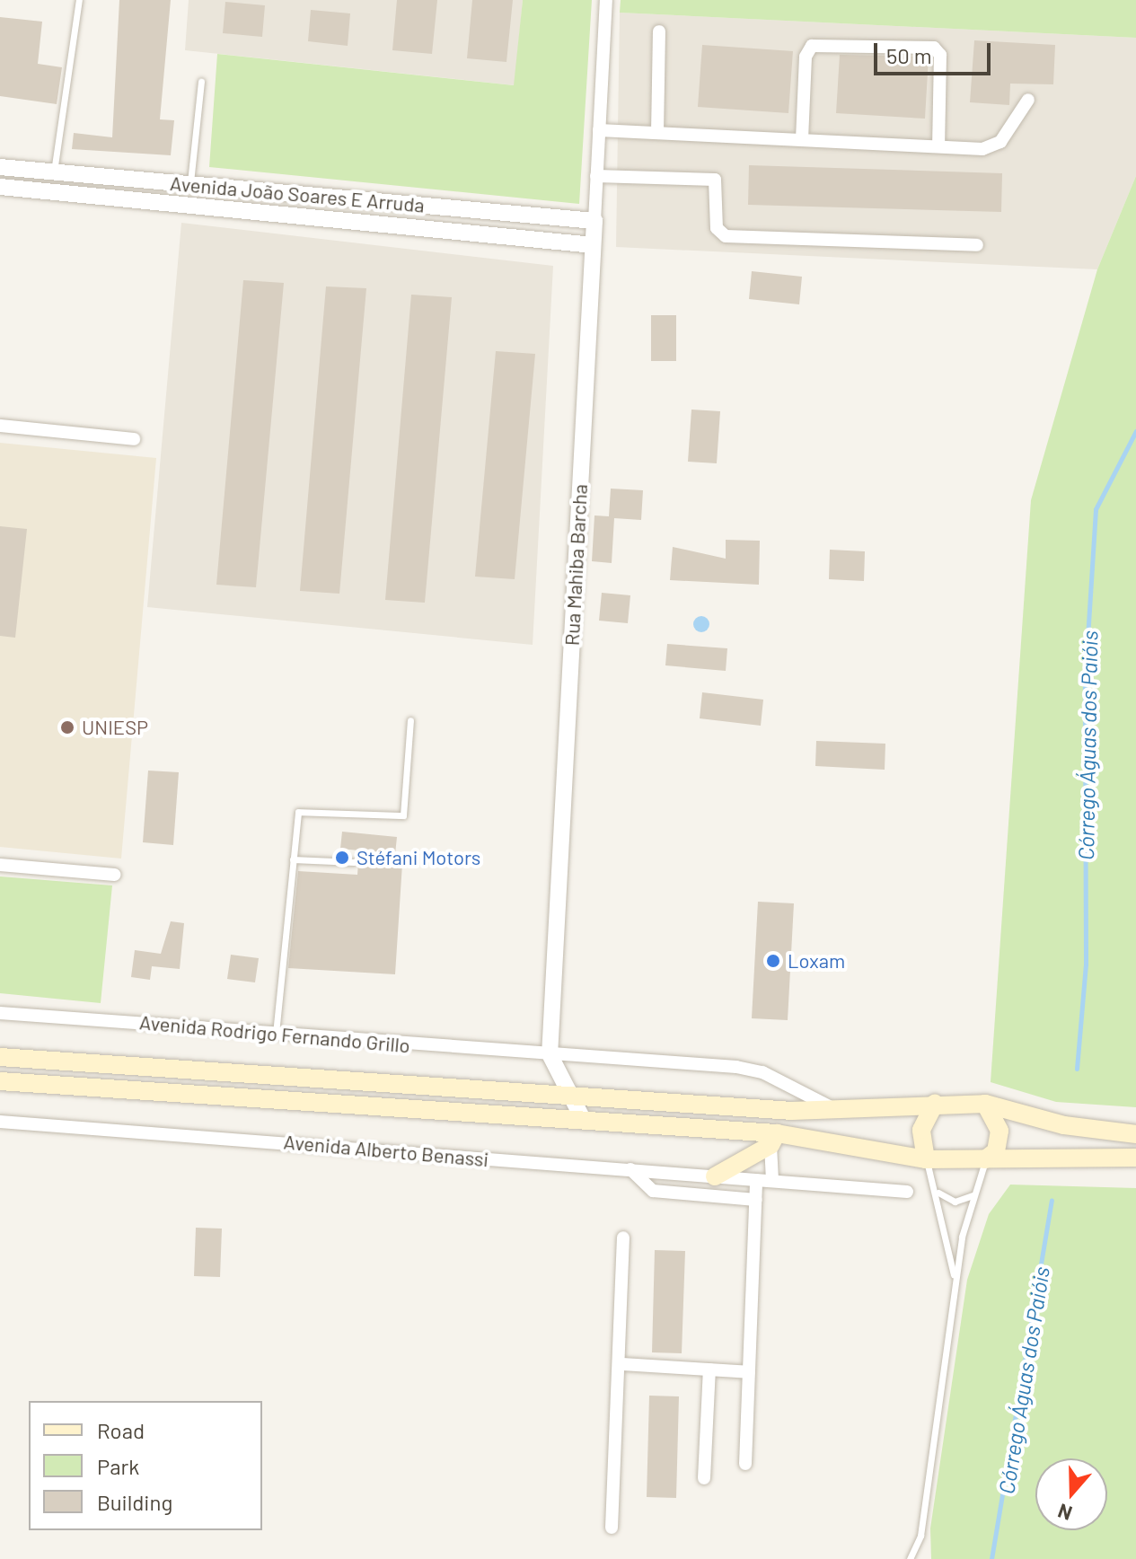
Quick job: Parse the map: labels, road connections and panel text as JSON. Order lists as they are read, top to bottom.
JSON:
{
  "streets": {
    "street": [
      "Avenida João Soares E Arruda",
      "Rua Mahiba Barcha",
      "Avenida Rodrigo Fernando Grillo",
      "Avenida Alberto Benassi"
    ]
  },
  "crossings": [
    ["Avenida João Soares E Arruda", "Rua Mahiba Barcha"],
    ["Rua Mahiba Barcha", "Avenida Rodrigo Fernando Grillo"]
  ],
  "water": ["Córrego Águas dos Paióis"],
  "places": ["UNIESP", "Stéfani Motors", "Loxam"],
  "legend": ["Road", "Park", "Building"],
  "scale_bar": "50 m",
  "north": "bottom"
}
